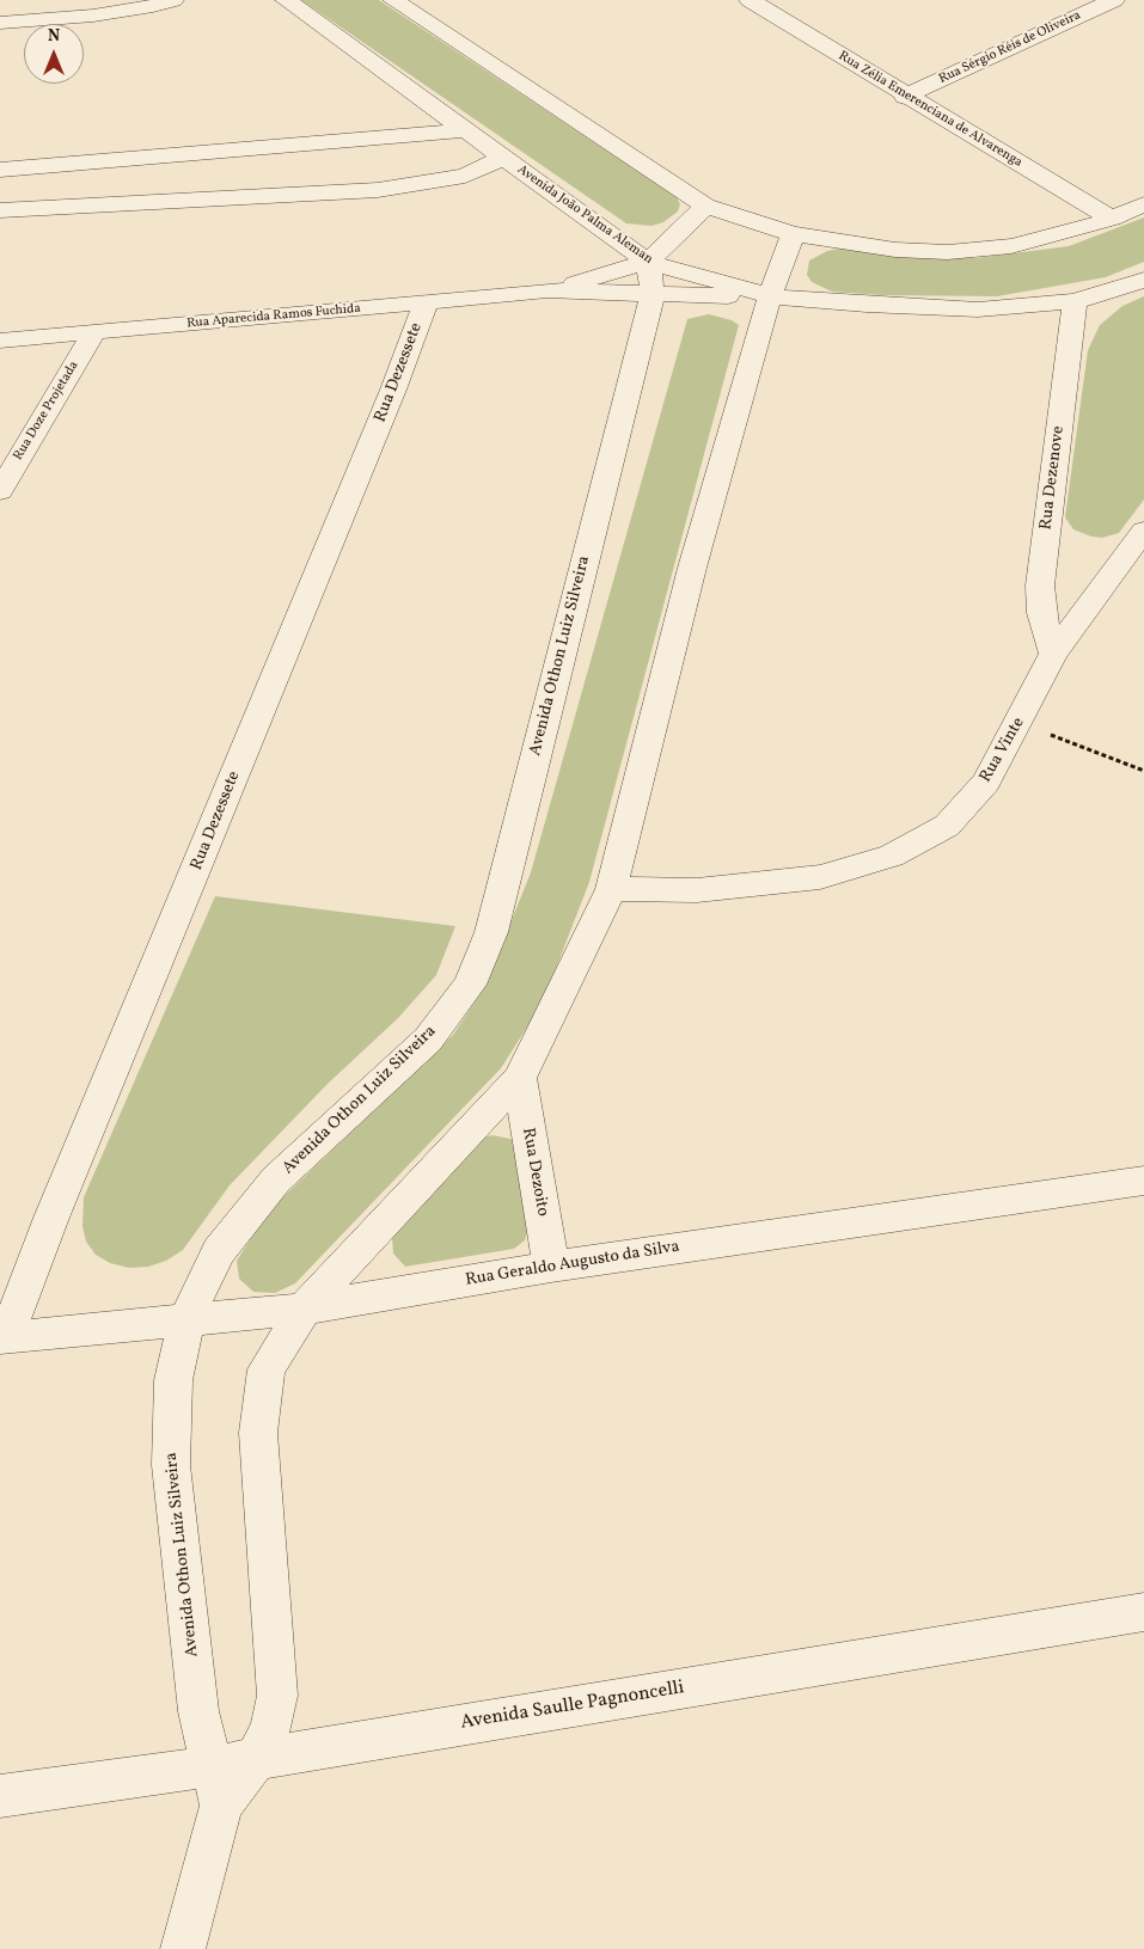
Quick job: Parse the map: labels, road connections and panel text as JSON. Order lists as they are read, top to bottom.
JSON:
{
  "streets": {
    "street": [
      "Rua Sérgio Réis de Oliveira",
      "Rua Zélia Emerenciana de Alvarenga",
      "Avenida João Palma Aleman",
      "Rua Aparecida Ramos Fuchida",
      "Rua Dezessete",
      "Rua Doze Projetada",
      "Rua Dezenove",
      "Avenida Othon Luiz Silveira",
      "Rua Vinte",
      "Rua Dezoito",
      "Rua Geraldo Augusto da Silva",
      "Avenida Saulle Pagnoncelli"
    ]
  },
  "crossings": [
    ["Rua Sérgio Réis de Oliveira", "Rua Zélia Emerenciana de Alvarenga"],
    ["Avenida João Palma Aleman", "Rua Aparecida Ramos Fuchida"],
    ["Avenida João Palma Aleman", "Rua Dezenove"],
    ["Avenida João Palma Aleman", "Avenida Othon Luiz Silveira"],
    ["Rua Aparecida Ramos Fuchida", "Rua Dezessete"],
    ["Rua Aparecida Ramos Fuchida", "Rua Doze Projetada"],
    ["Rua Aparecida Ramos Fuchida", "Avenida Othon Luiz Silveira"],
    ["Rua Dezessete", "Rua Geraldo Augusto da Silva"],
    ["Rua Dezenove", "Rua Vinte"],
    ["Avenida Othon Luiz Silveira", "Rua Vinte"],
    ["Avenida Othon Luiz Silveira", "Rua Dezoito"],
    ["Avenida Othon Luiz Silveira", "Rua Geraldo Augusto da Silva"],
    ["Avenida Othon Luiz Silveira", "Avenida Saulle Pagnoncelli"],
    ["Rua Dezoito", "Rua Geraldo Augusto da Silva"]
  ],
  "north": "top"
}
